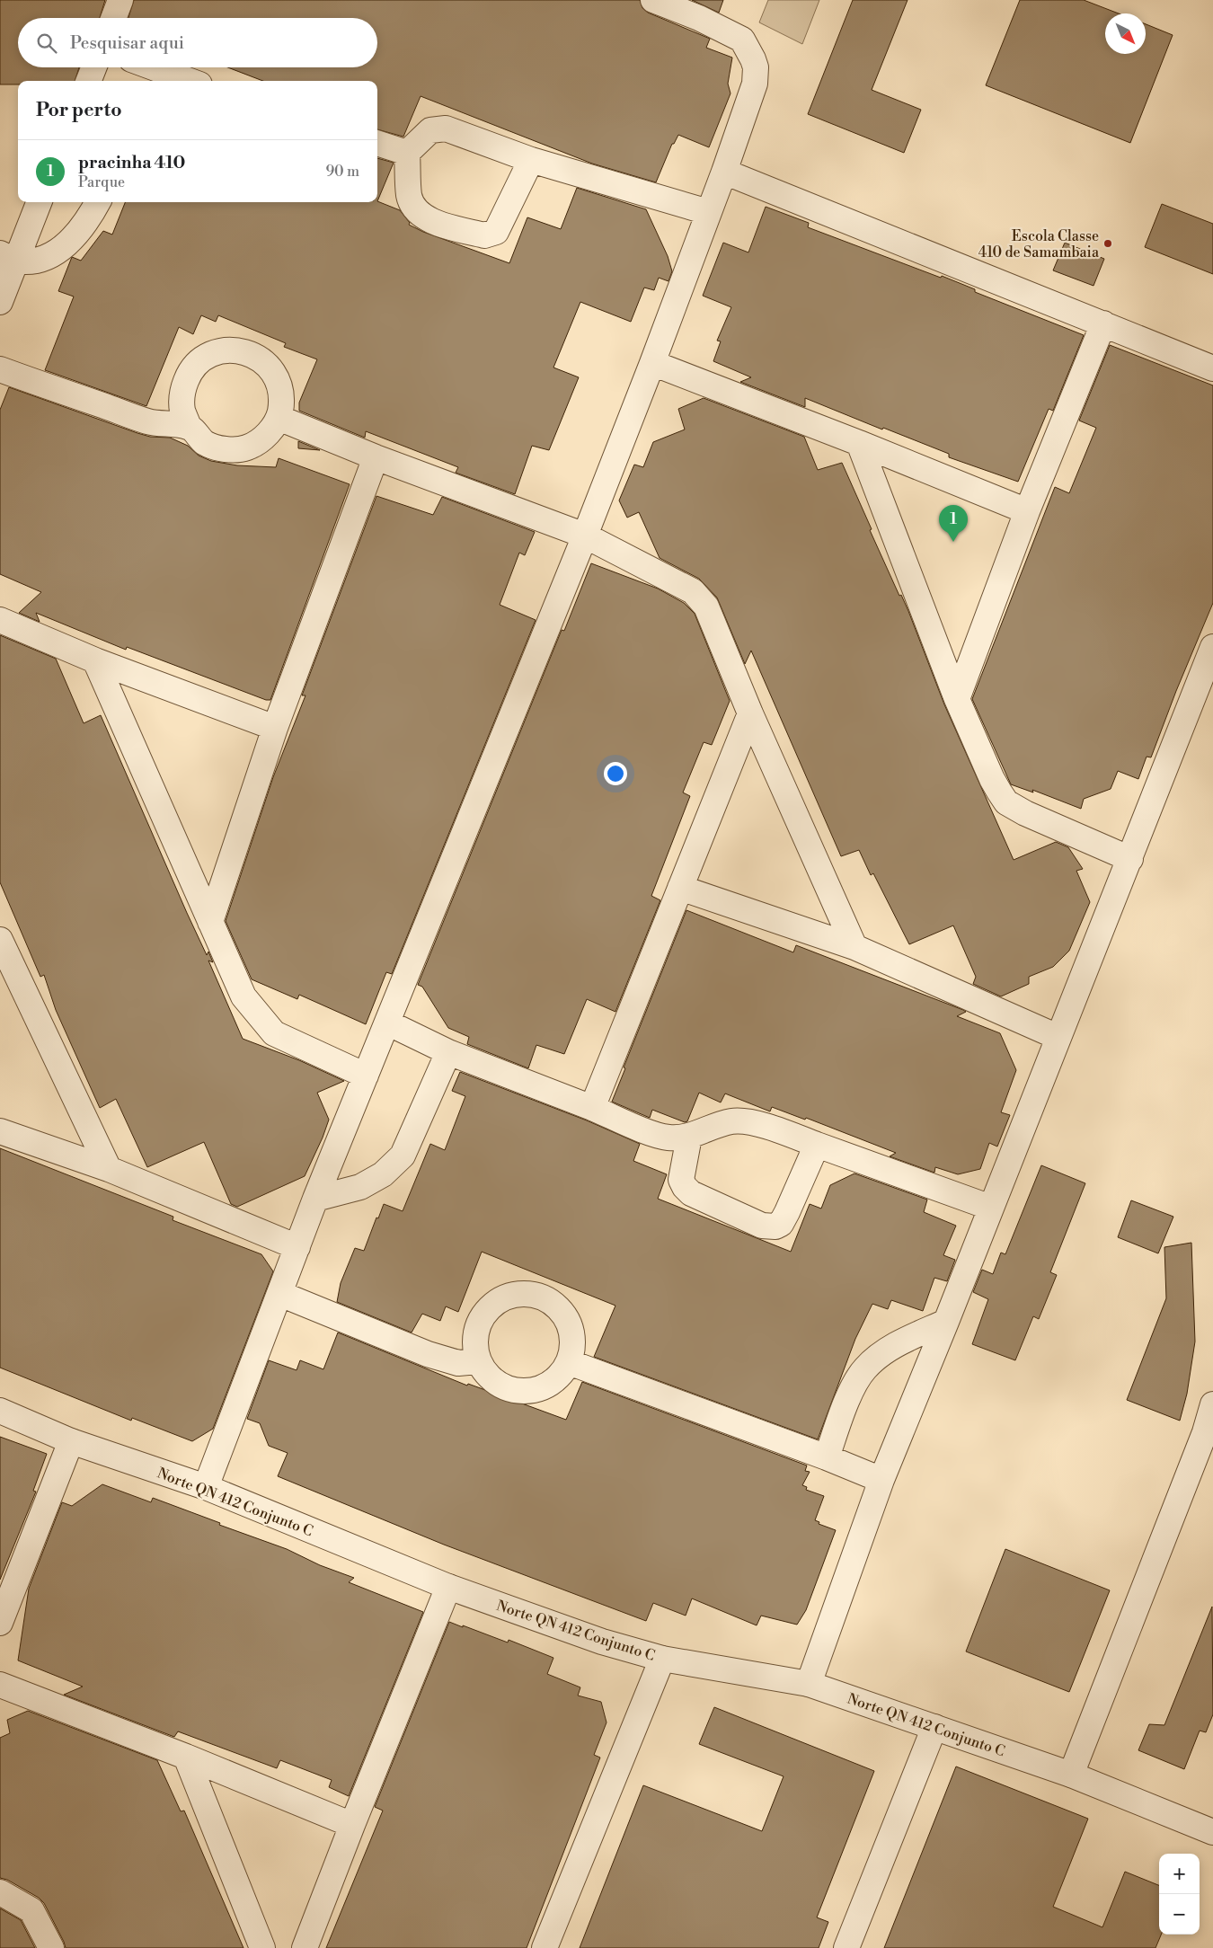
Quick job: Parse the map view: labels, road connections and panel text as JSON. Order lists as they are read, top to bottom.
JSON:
{
  "streets": {
    "street": ["Norte QN 412 Conjunto C"]
  },
  "places": ["Escola Classe 410 de Samambaia"],
  "north": "bottom right",
  "page": {
    "search": "Pesquisar aqui",
    "heading": "Por perto",
    "list": [
      {
        "mark": "1",
        "name": "pracinha 410",
        "note": "Parque",
        "value": "90 m"
      }
    ],
    "pins": "1",
    "map_buttons": ["+", "−"]
  }
}
